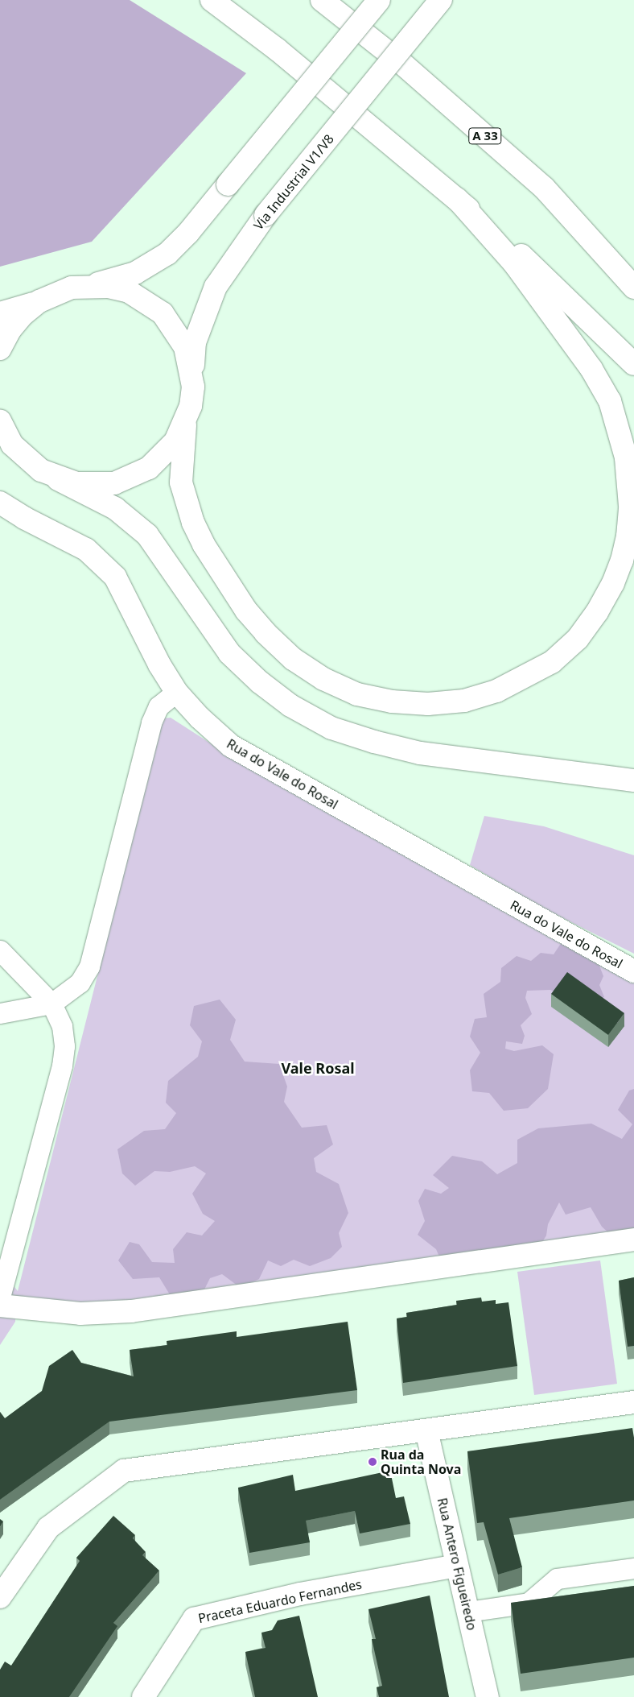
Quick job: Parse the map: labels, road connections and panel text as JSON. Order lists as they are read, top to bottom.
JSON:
{
  "streets": {
    "main road": [
      "A 33",
      "Via Industrial V1/V8",
      "Rua do Vale do Rosal",
      "Rua Antero Figueiredo",
      "Praceta Eduardo Fernandes"
    ]
  },
  "crossings": [
    ["Rua Antero Figueiredo", "Praceta Eduardo Fernandes"]
  ],
  "districts": ["Vale Rosal"],
  "places": ["Rua da Quinta Nova"]
}
